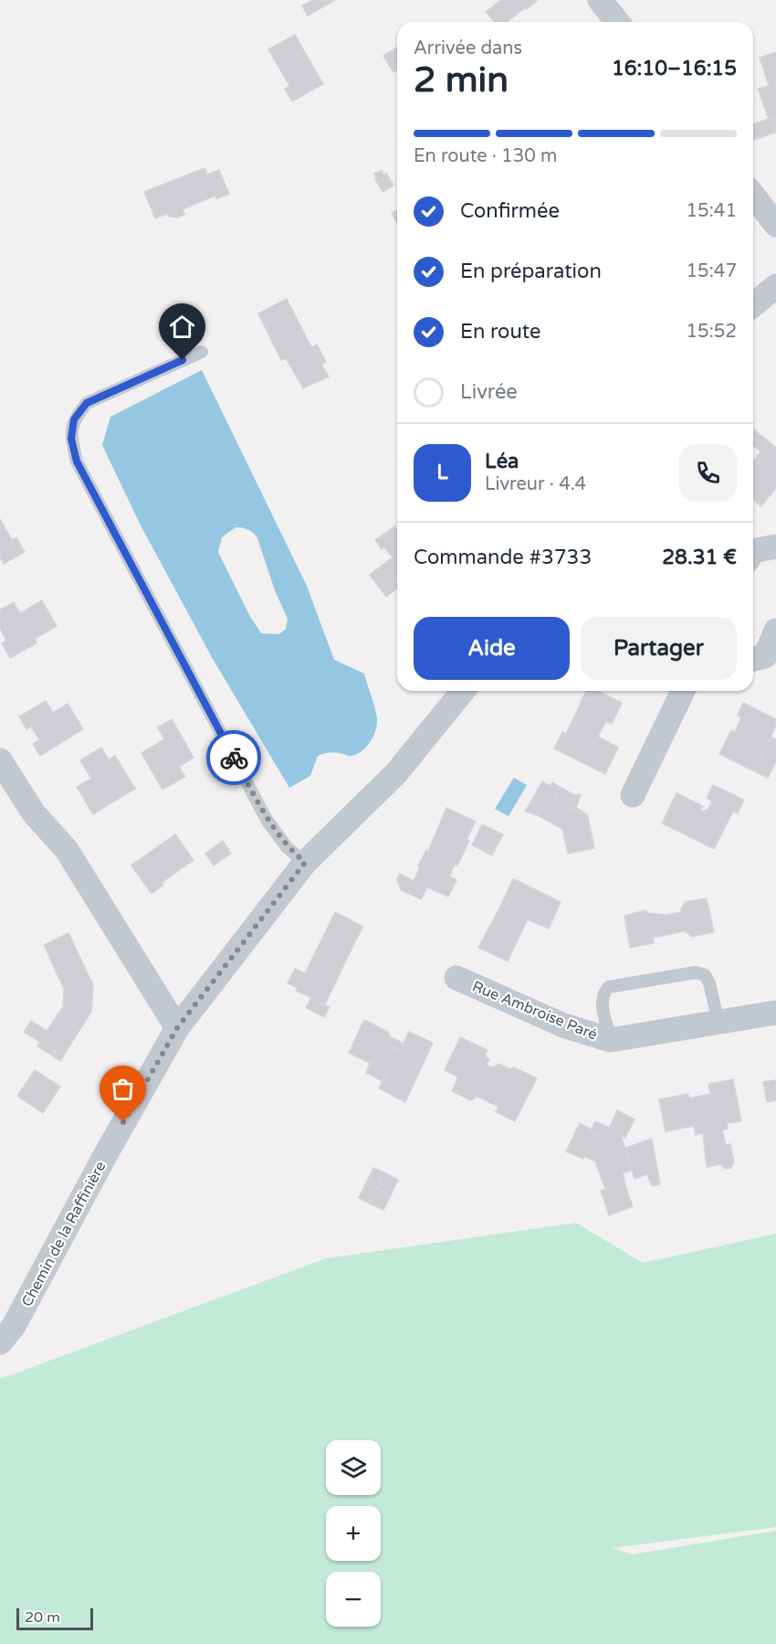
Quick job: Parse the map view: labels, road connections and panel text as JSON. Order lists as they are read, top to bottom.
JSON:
{
  "streets": {
    "street": ["Rue Ambroise Paré", "Chemin de la Raffinière"]
  },
  "scale_bar": "20 m",
  "page": {
    "heading": ["2 min", "Arrivée dans", "16:10–16:15"],
    "panel": [
      "Léa",
      "Livreur · 4.4",
      "Commande #3733",
      "28.31 €"
    ],
    "bar": "En route · 130 m",
    "list": [
      ["Confirmée", "15:41"],
      ["En préparation", "15:47"],
      ["En route", "15:52"],
      "Livrée"
    ],
    "round": "L",
    "buttons": ["Aide", "Partager"],
    "map_buttons": ["+", "−"],
    "scale": "20 m"
  }
}
